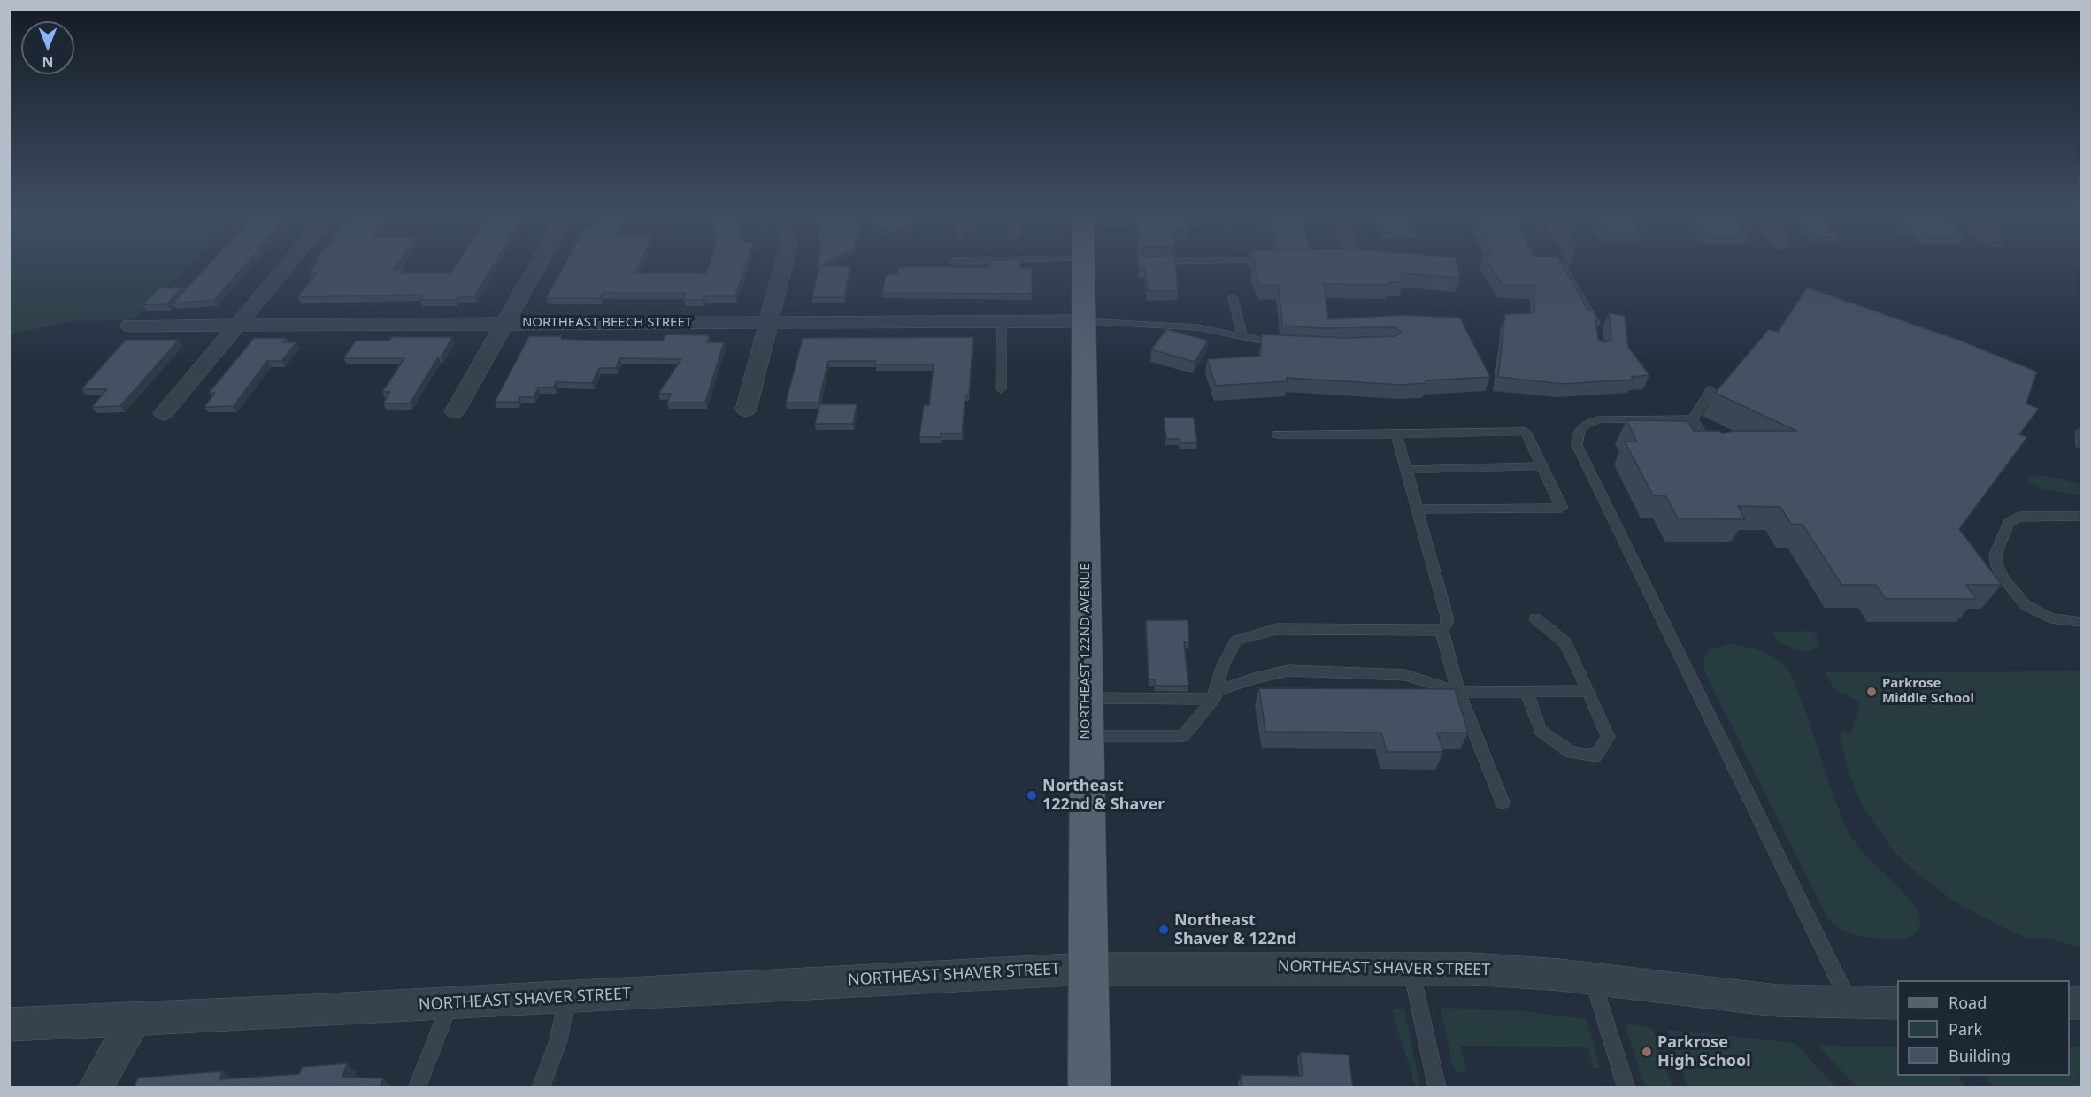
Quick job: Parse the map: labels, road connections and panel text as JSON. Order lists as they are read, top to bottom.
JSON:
{
  "streets": {
    "main road": ["NORTHEAST 122ND AVENUE"],
    "street": ["NORTHEAST BEECH STREET", "NORTHEAST SHAVER STREET"]
  },
  "crossings": [
    ["NORTHEAST BEECH STREET", "NORTHEAST 122ND AVENUE"],
    ["NORTHEAST 122ND AVENUE", "NORTHEAST SHAVER STREET"]
  ],
  "places": [
    "Parkrose Middle School",
    "Northeast 122nd & Shaver",
    "Northeast Shaver & 122nd",
    "Parkrose High School"
  ],
  "legend": ["Road", "Park", "Building"],
  "north": "bottom"
}
